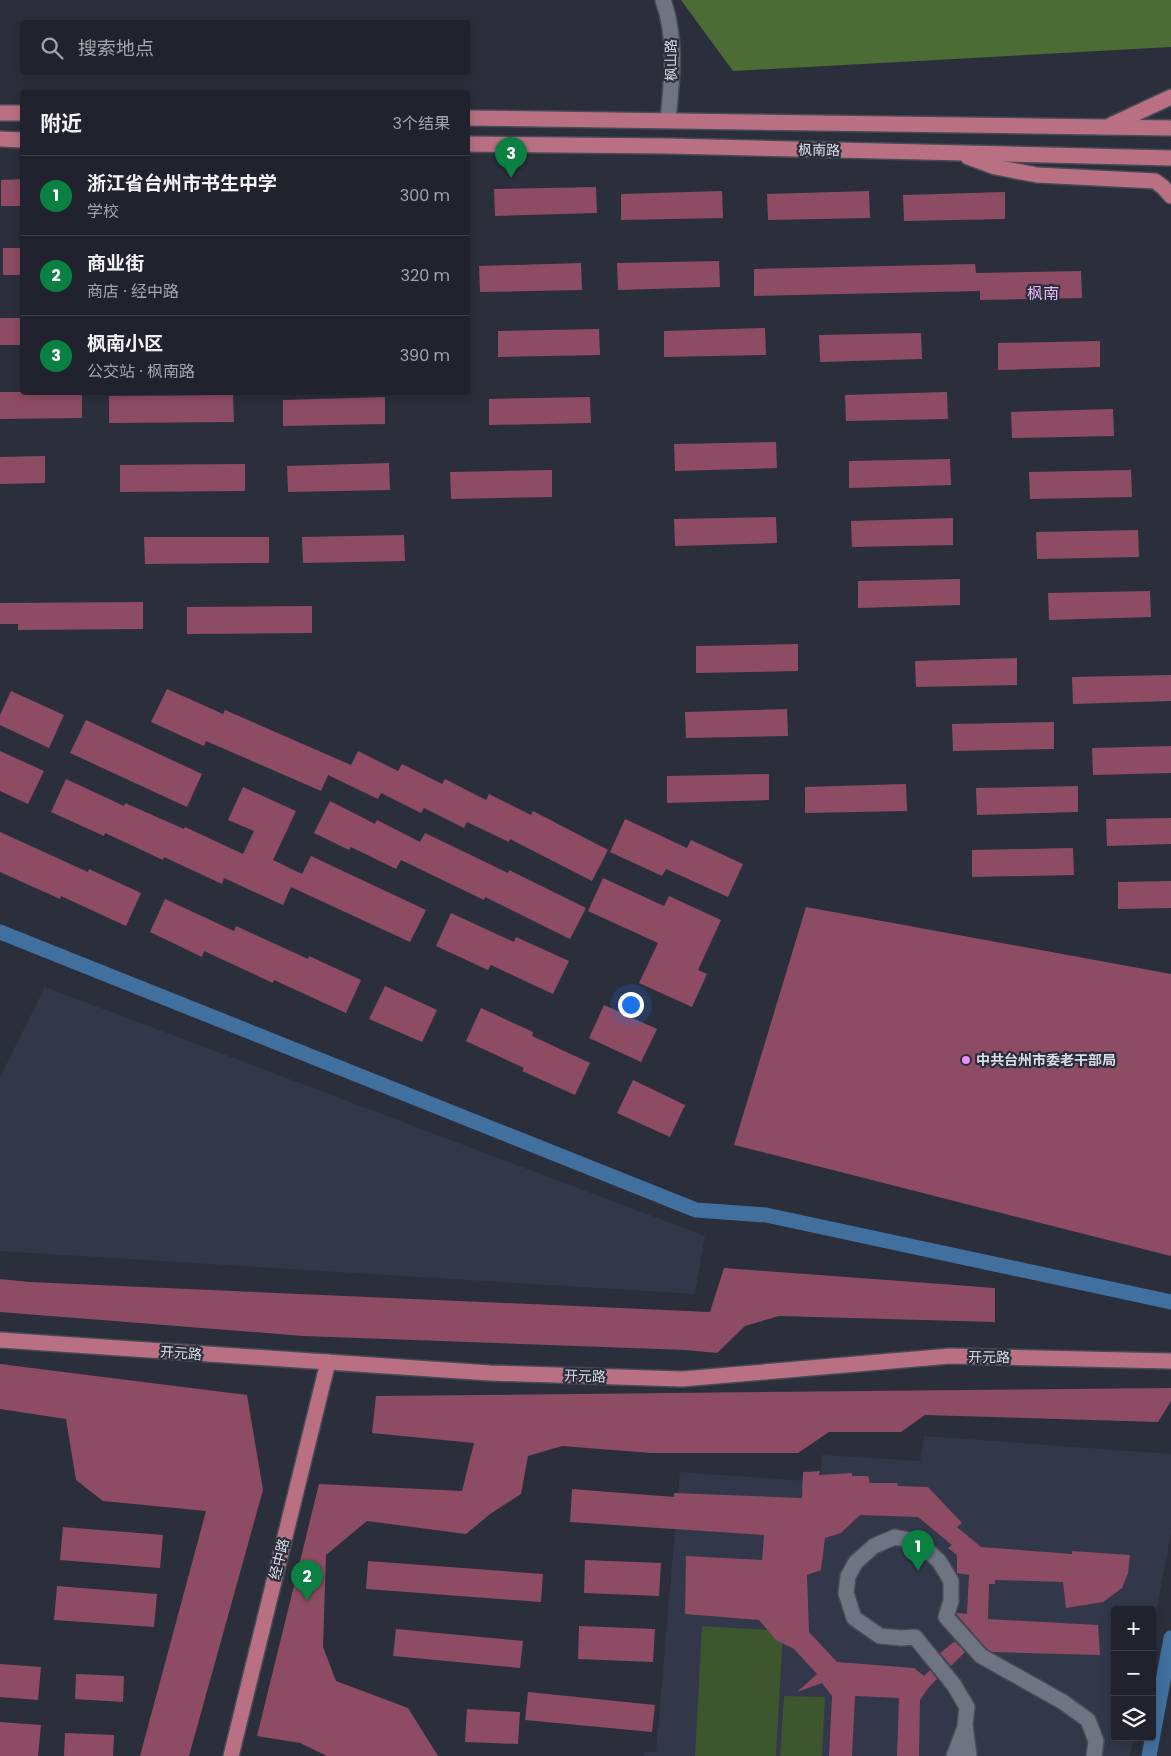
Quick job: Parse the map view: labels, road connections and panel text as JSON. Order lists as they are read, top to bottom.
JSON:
{
  "streets": {
    "main road": ["枫南路", "开元路", "经中路"],
    "street": ["枫山路"]
  },
  "crossings": [
    ["枫山路", "枫南路"],
    ["开元路", "经中路"]
  ],
  "districts": ["枫南"],
  "places": ["中共台州市委老干部局"],
  "page": {
    "search": "搜索地点",
    "heading": ["附近", "3个结果"],
    "pins": ["3", "1", "2"],
    "list": [
      {
        "mark": "1",
        "name": "浙江省台州市书生中学",
        "note": "学校",
        "value": "300 m"
      },
      {
        "mark": "2",
        "name": "商业街",
        "note": "商店 · 经中路",
        "value": "320 m"
      },
      {
        "mark": "3",
        "name": "枫南小区",
        "note": "公交站 · 枫南路",
        "value": "390 m"
      }
    ],
    "map_buttons": ["+", "−"]
  }
}
